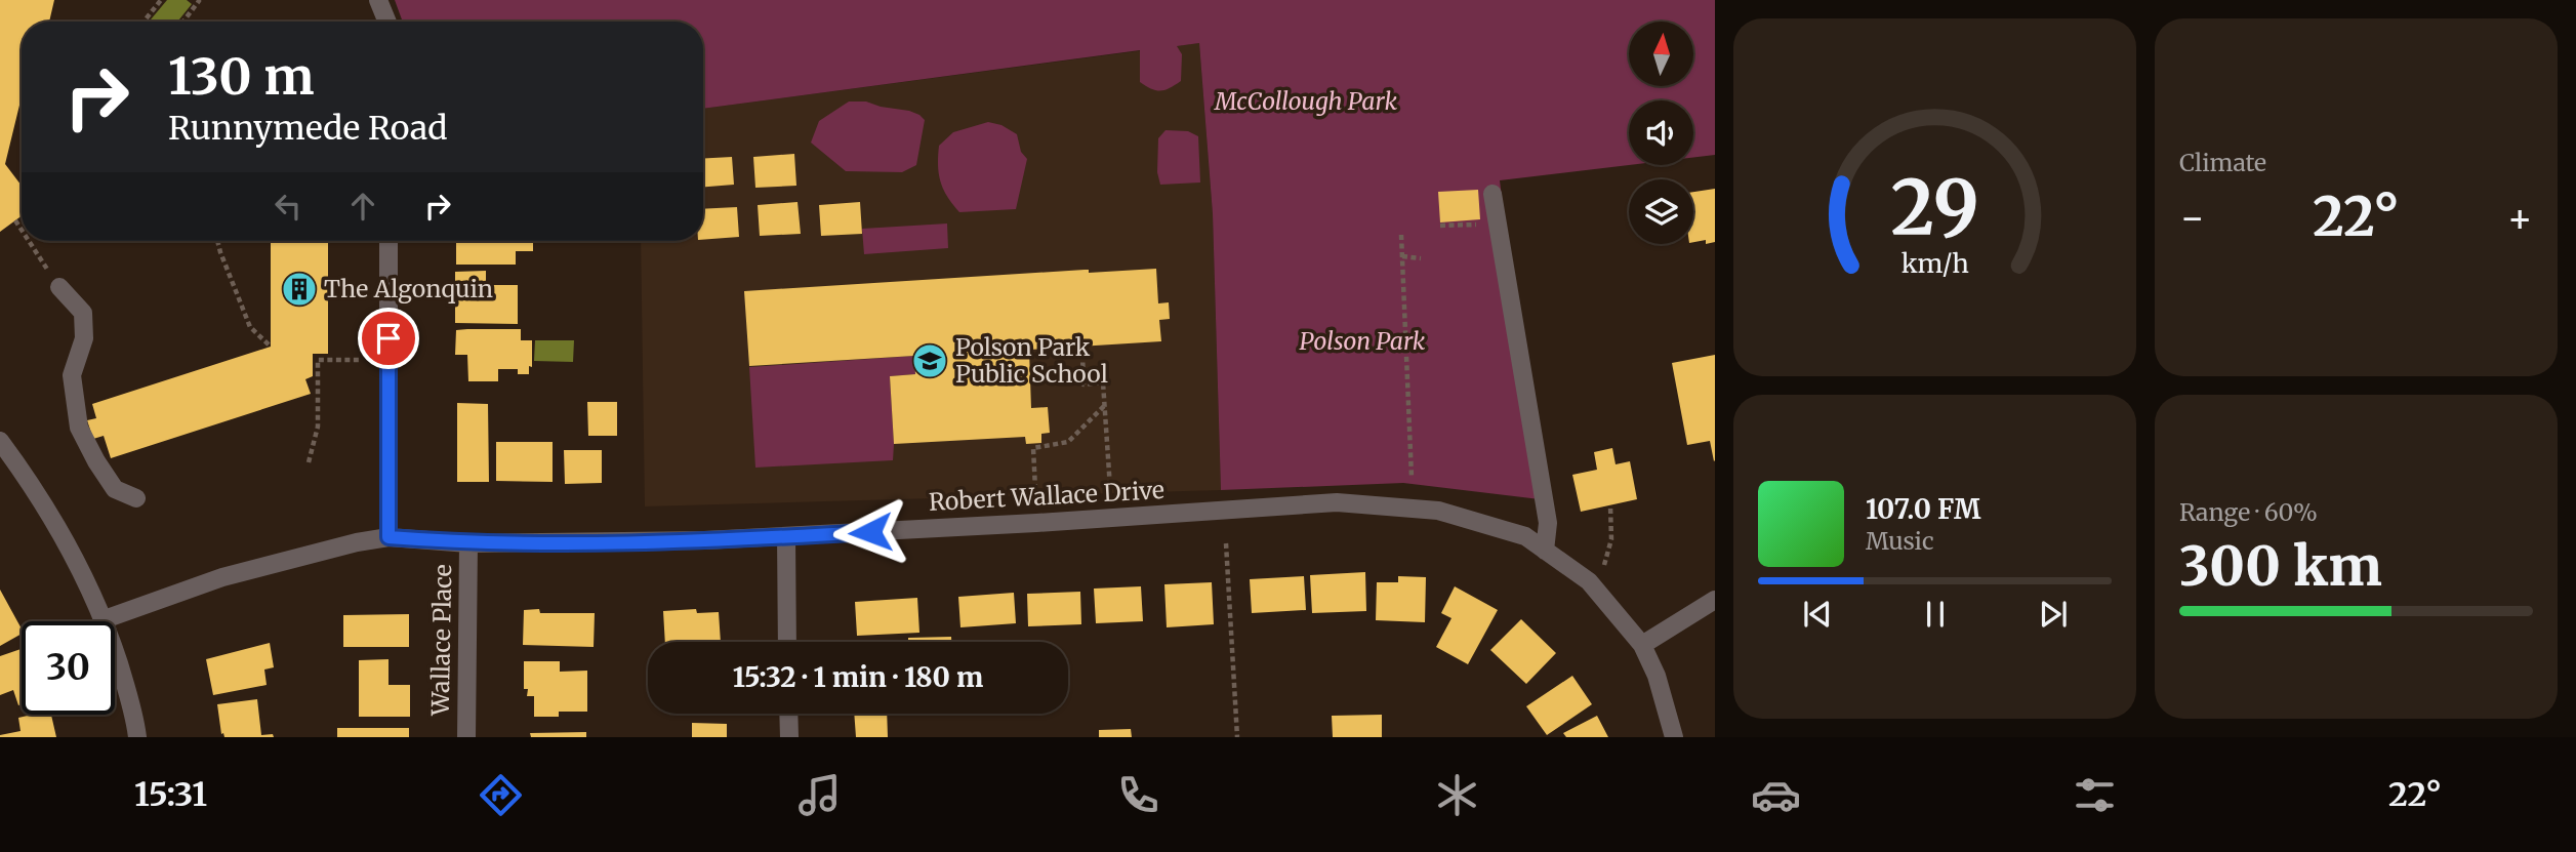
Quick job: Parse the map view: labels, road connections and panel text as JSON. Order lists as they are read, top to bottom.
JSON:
{
  "streets": {
    "street": ["Robert Wallace Drive", "Wallace Place"]
  },
  "crossings": [
    ["Robert Wallace Drive", "Wallace Place"]
  ],
  "parks": ["McCollough Park", "Polson Park"],
  "places": {
    "building": ["The Algonquin"],
    "school or university": ["Polson Park Public School"]
  },
  "north": "top",
  "page": {
    "tile": [
      "Climate",
      ["Range · 60%", "300 km"]
    ],
    "turn": ["130 m", "Runnymede Road"],
    "heat": ["−", "22°", "+"],
    "song": ["107.0 FM", "Music"],
    "limit": "30",
    "trip": "15:32 · 1 min · 180 m",
    "tabs": ["15:31", "22°"],
    "gauge": ["29", "km/h"]
  }
}
